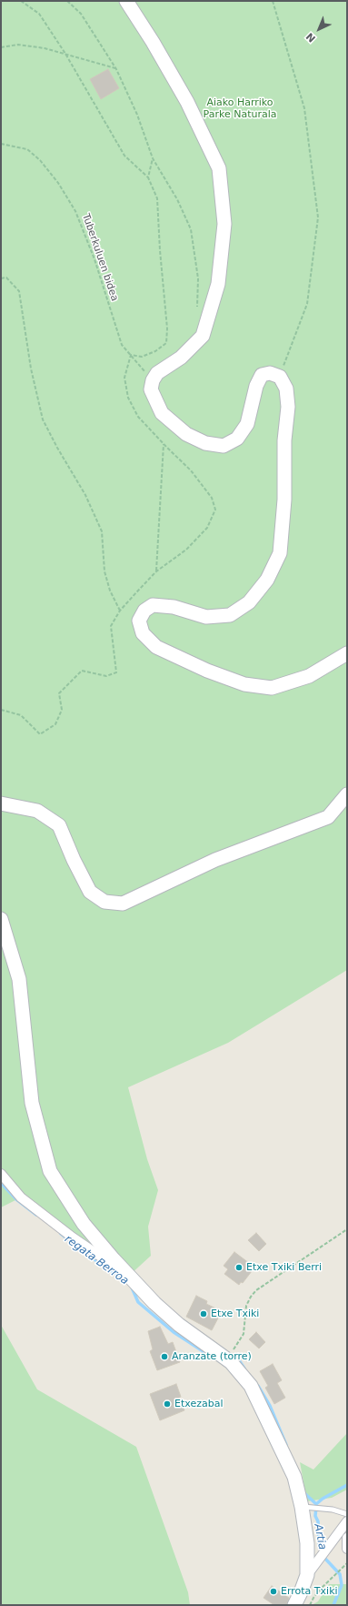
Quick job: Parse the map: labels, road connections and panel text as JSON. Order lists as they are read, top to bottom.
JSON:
{
  "streets": {
    "path": ["Tuberkuluen bidea"]
  },
  "water": ["regata Berroa", "Artia"],
  "parks": ["Aiako Harriko Parke Naturala"],
  "places": [
    "Etxe Txiki Berri",
    "Etxe Txiki",
    "Aranzate (torre)",
    "Etxezabal",
    "Errota Txiki"
  ],
  "north": "bottom left"
}
